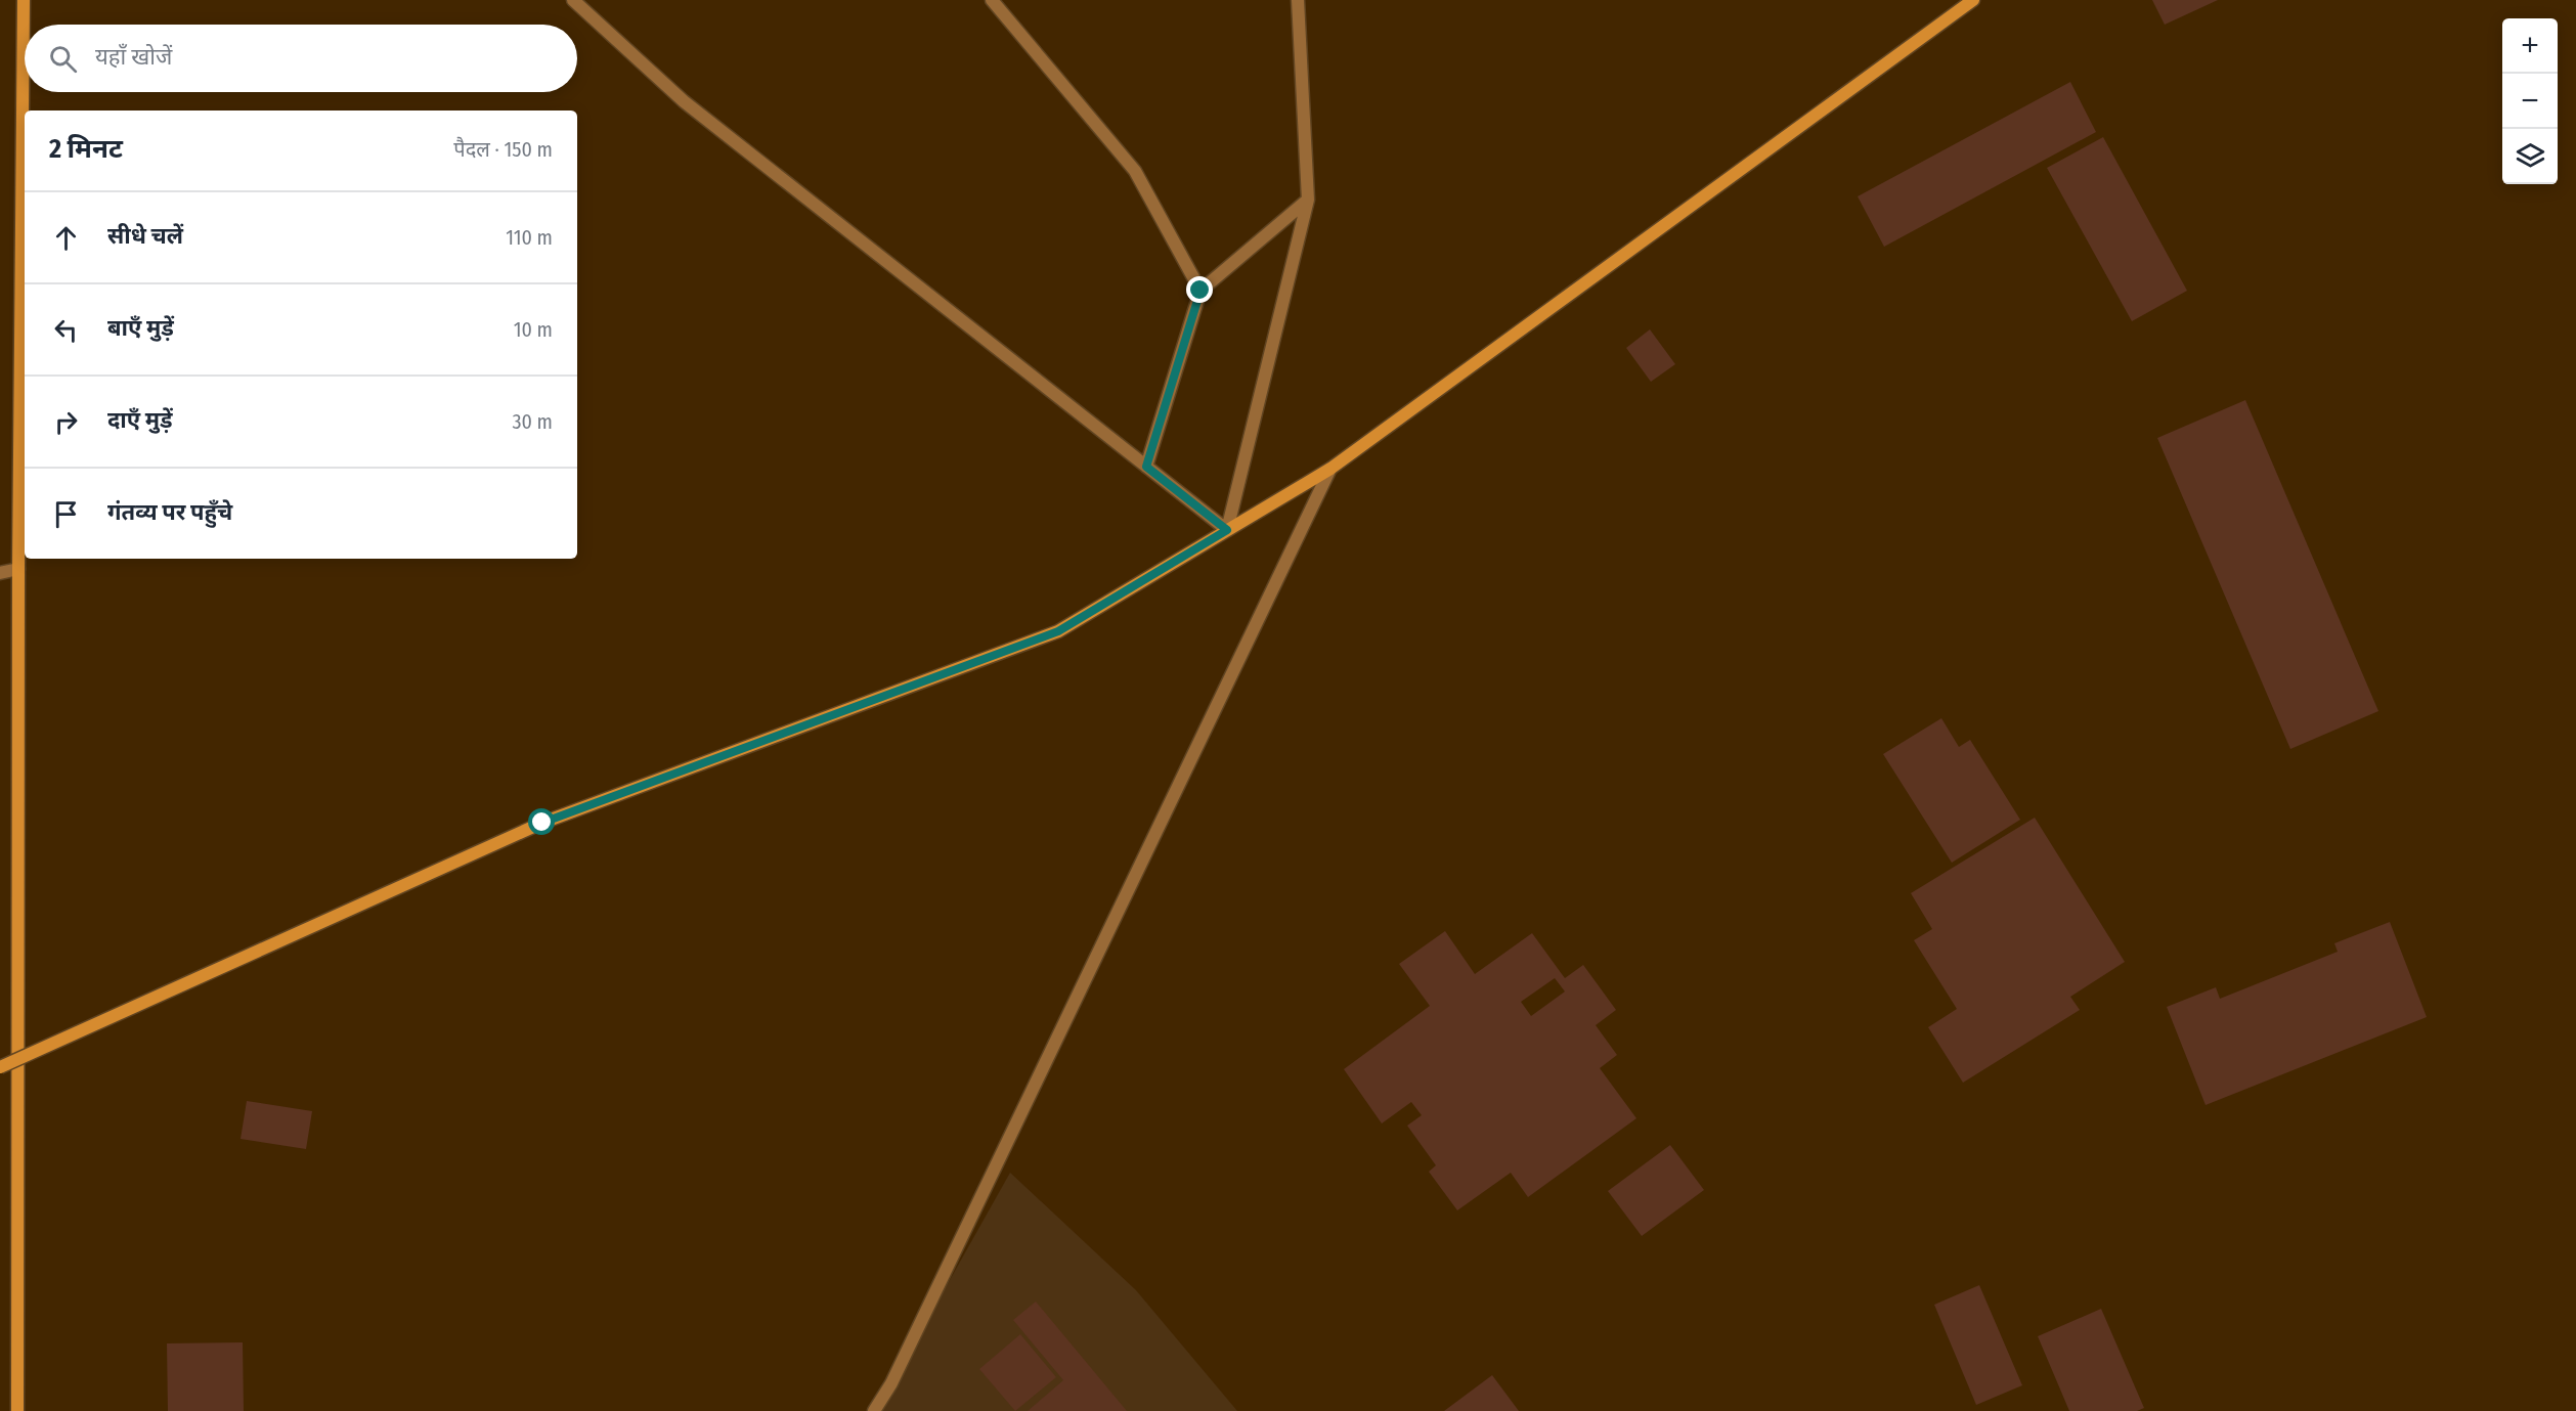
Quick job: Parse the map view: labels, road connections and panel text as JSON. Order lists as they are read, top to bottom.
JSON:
{
  "page": {
    "map_buttons": ["+", "−"],
    "search": "यहाँ खोजें",
    "heading": ["2 मिनट", "पैदल · 150 m"],
    "list": [
      ["सीधे चलें", "110 m"],
      ["बाएँ मुड़ें", "10 m"],
      ["दाएँ मुड़ें", "30 m"],
      "गंतव्य पर पहुँचे"
    ]
  }
}
